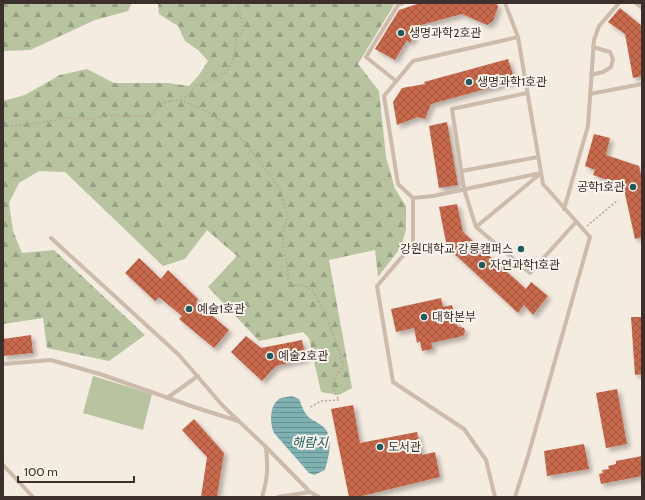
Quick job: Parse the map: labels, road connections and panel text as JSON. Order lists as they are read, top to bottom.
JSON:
{
  "water": ["해람지"],
  "places": [
    "생명과학2호관",
    "생명과학1호관",
    "공학1호관",
    "강원대학교 강릉캠퍼스",
    "자연과학1호관",
    "예술1호관",
    "대학본부",
    "예술2호관",
    "도서관"
  ],
  "scale_bar": "100 m"
}
